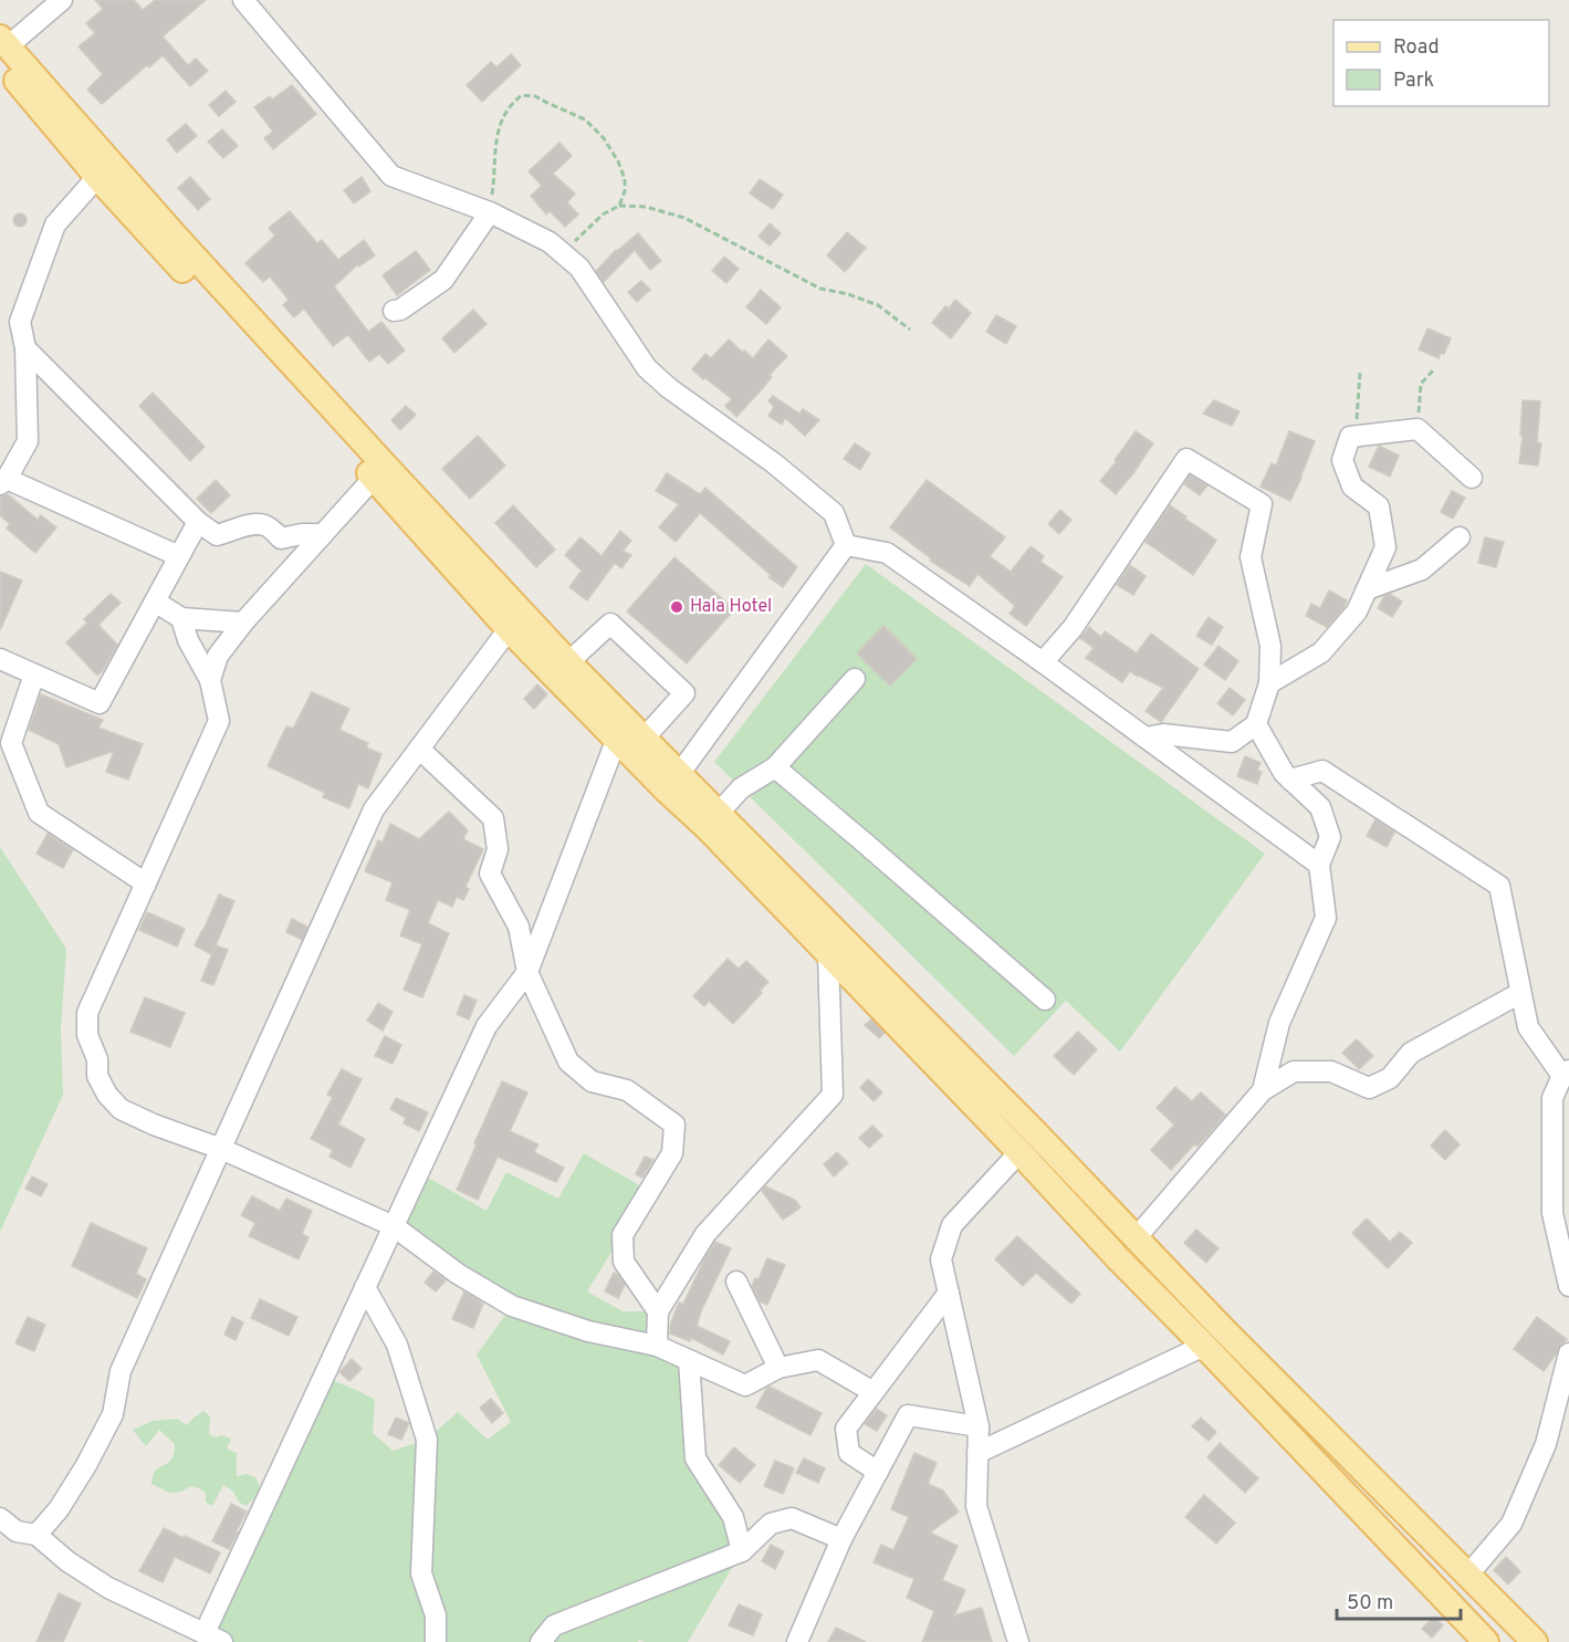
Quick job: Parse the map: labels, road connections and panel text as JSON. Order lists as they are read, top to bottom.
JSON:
{
  "places": ["Hala Hotel"],
  "legend": ["Road", "Park"],
  "scale_bar": "50 m"
}
